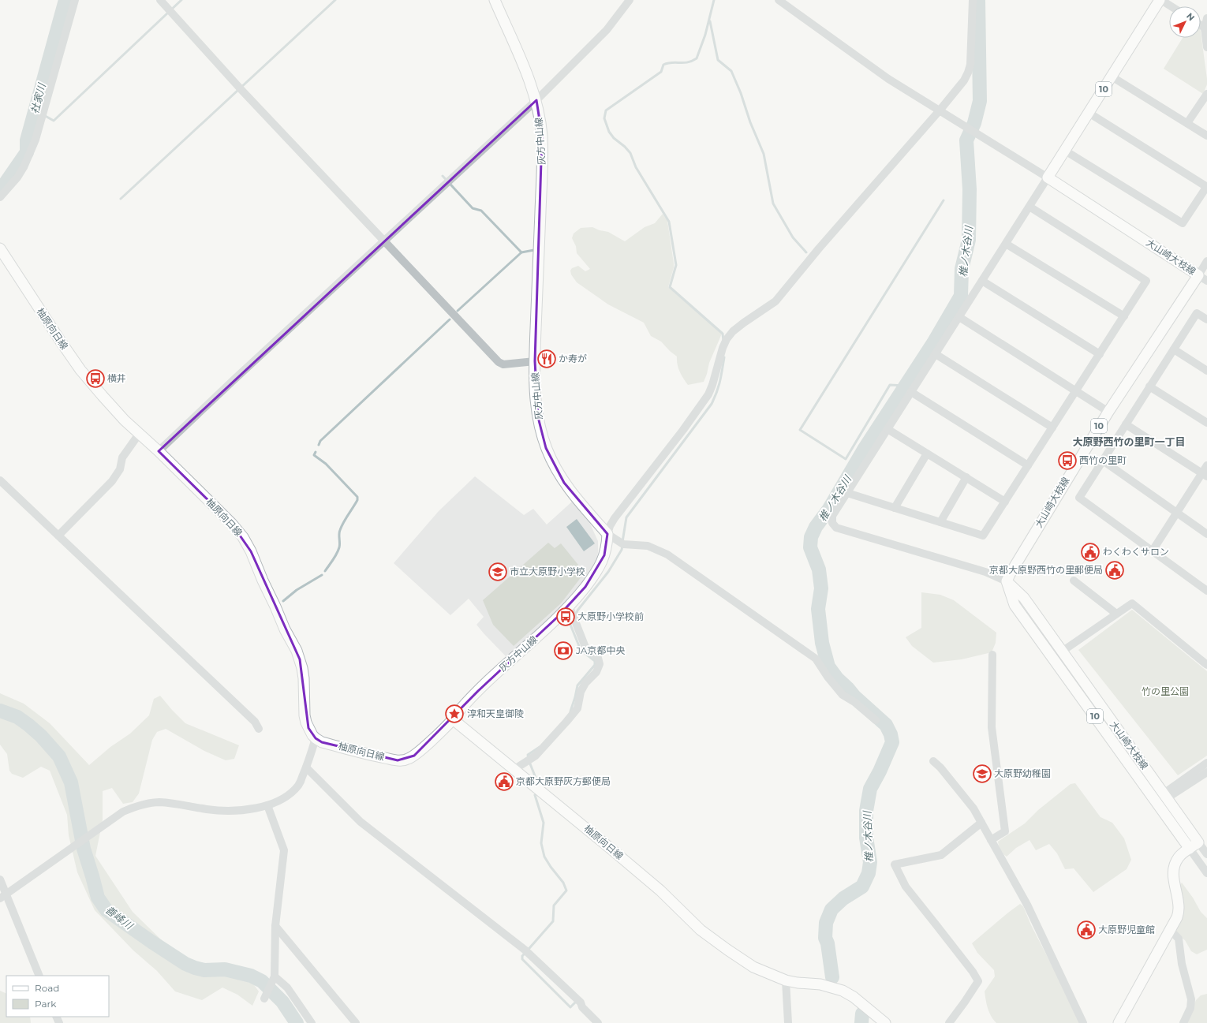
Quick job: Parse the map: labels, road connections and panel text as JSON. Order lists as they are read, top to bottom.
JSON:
{
  "streets": {
    "main road": [
      "10",
      "灰方中山線",
      "大山崎大枝線",
      "柚原向日線"
    ]
  },
  "crossings": [
    ["10", "大山崎大枝線"],
    ["灰方中山線", "柚原向日線"]
  ],
  "districts": ["大原野西竹の里町一丁目"],
  "water": ["社家川", "椎ノ木谷川", "善峰川"],
  "parks": ["竹の里公園"],
  "places": {
    "restaurant": ["か寿が"],
    "bus stop": ["横井", "西竹の里町", "大原野小学校前"],
    "public building": [
      "わくわくサロン",
      "京都大原野西竹の里郵便局",
      "京都大原野灰方郵便局",
      "大原野児童館"
    ],
    "school or university": ["市立大原野小学校", "大原野幼稚園"],
    "bank": ["JA京都中央"],
    "place": ["淳和天皇御陵"]
  },
  "legend": ["Road", "Park"],
  "north": "top right"
}
